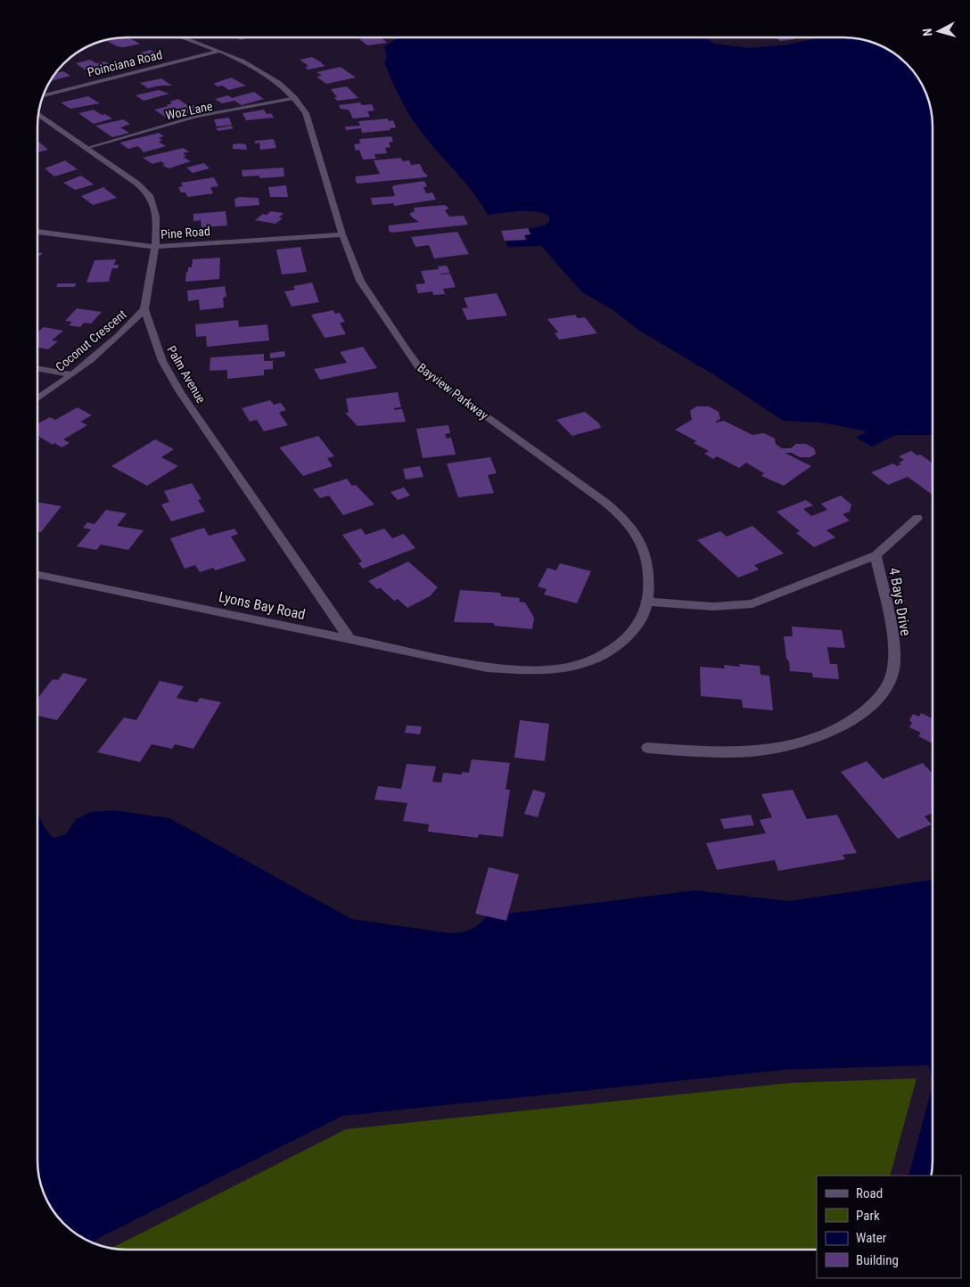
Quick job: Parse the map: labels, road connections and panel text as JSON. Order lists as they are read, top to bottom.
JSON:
{
  "streets": {
    "street": [
      "Poinciana Road",
      "Pine Road",
      "Coconut Crescent",
      "Palm Avenue",
      "Bayview Parkway",
      "4 Bays Drive",
      "Lyons Bay Road"
    ],
    "lane": ["Woz Lane"]
  },
  "crossings": [
    ["Poinciana Road", "Bayview Parkway"],
    ["Woz Lane", "Palm Avenue"],
    ["Woz Lane", "Bayview Parkway"],
    ["Pine Road", "Palm Avenue"],
    ["Pine Road", "Bayview Parkway"],
    ["Coconut Crescent", "Palm Avenue"],
    ["Palm Avenue", "Lyons Bay Road"],
    ["Bayview Parkway", "4 Bays Drive"],
    ["Bayview Parkway", "Lyons Bay Road"]
  ],
  "legend": [
    "Road",
    "Park",
    "Water",
    "Building"
  ],
  "north": "left"
}
